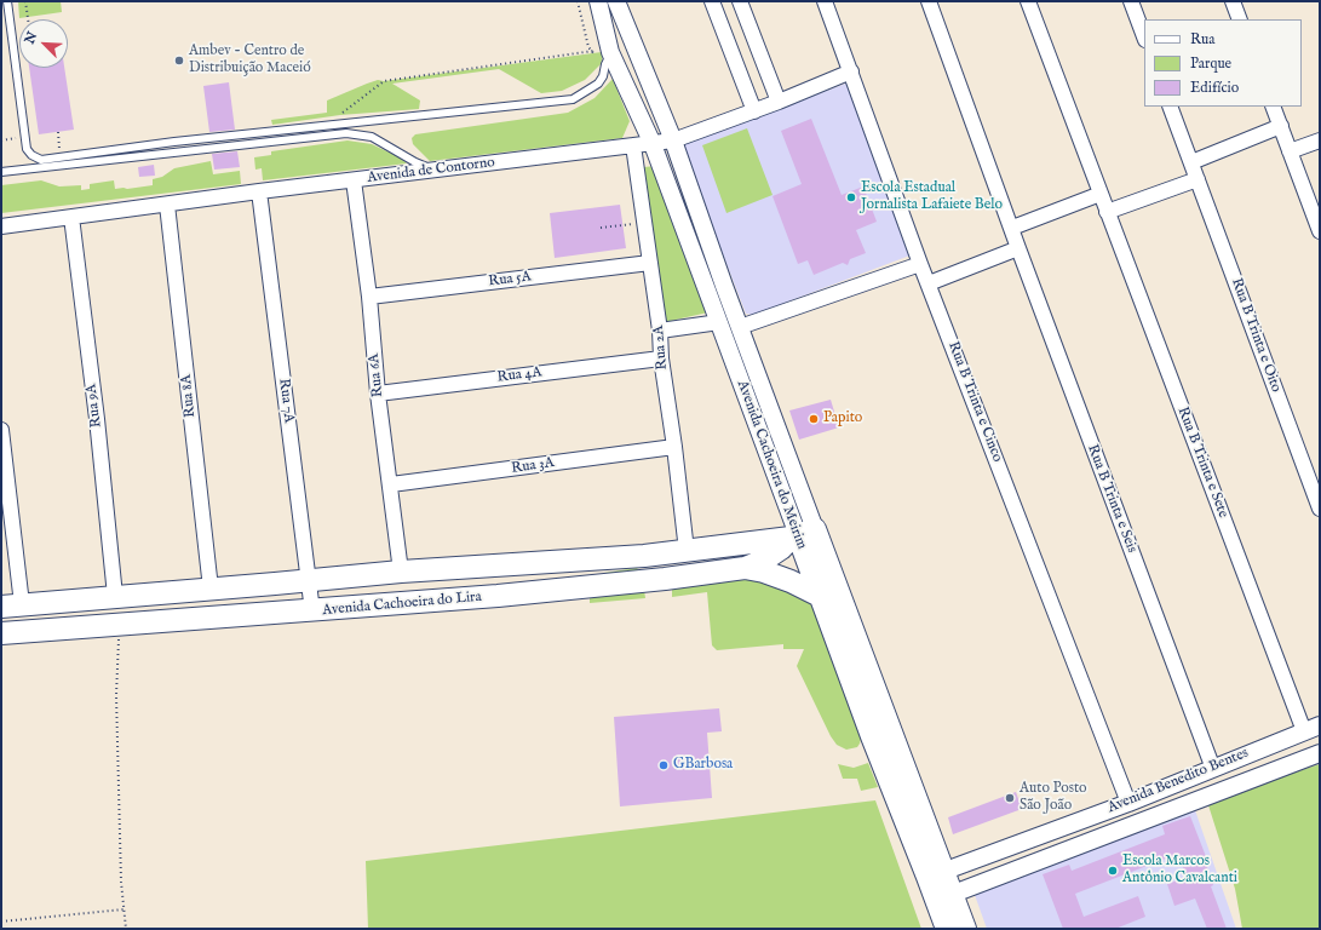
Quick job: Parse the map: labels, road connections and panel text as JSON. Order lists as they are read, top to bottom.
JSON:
{
  "streets": {
    "main road": ["Avenida Cachoeira do Meirim", "Avenida Cachoeira do Lira"],
    "street": [
      "Avenida de Contorno",
      "Rua 5A",
      "Rua B Trinta e Oito",
      "Rua 2A",
      "Rua 6A",
      "Rua 4A",
      "Rua 8A",
      "Rua 7A",
      "Rua B Trinta e Cinco",
      "Rua 9A",
      "Rua B Trinta e Sete",
      "Rua 3A",
      "Rua B Trinta e Seis",
      "Avenida Benedito Bentes"
    ]
  },
  "crossings": [
    ["Avenida de Contorno", "Rua 2A"],
    ["Avenida de Contorno", "Rua 6A"],
    ["Avenida de Contorno", "Rua 8A"],
    ["Avenida de Contorno", "Rua 7A"],
    ["Avenida de Contorno", "Rua B Trinta e Cinco"],
    ["Avenida de Contorno", "Rua 9A"],
    ["Avenida de Contorno", "Avenida Cachoeira do Meirim"],
    ["Rua 5A", "Rua 2A"],
    ["Rua 5A", "Rua 6A"],
    ["Rua 2A", "Rua 4A"],
    ["Rua 2A", "Rua 3A"],
    ["Rua 6A", "Rua 4A"],
    ["Rua 6A", "Rua 3A"],
    ["Rua 7A", "Avenida Cachoeira do Lira"],
    ["Rua B Trinta e Cinco", "Avenida Benedito Bentes"],
    ["Rua B Trinta e Sete", "Avenida Benedito Bentes"],
    ["Avenida Cachoeira do Meirim", "Avenida Cachoeira do Lira"],
    ["Avenida Cachoeira do Meirim", "Avenida Benedito Bentes"],
    ["Rua B Trinta e Seis", "Avenida Benedito Bentes"]
  ],
  "places": [
    "Ambev - Centro de Distribuição Maceió",
    "Escola Estadual Jornalista Lafaiete Belo",
    "Papito",
    "GBarbosa",
    "Auto Posto São João",
    "Escola Marcos Antônio Cavalcanti"
  ],
  "legend": ["Rua", "Parque", "Edifício"],
  "north": "top left"
}
